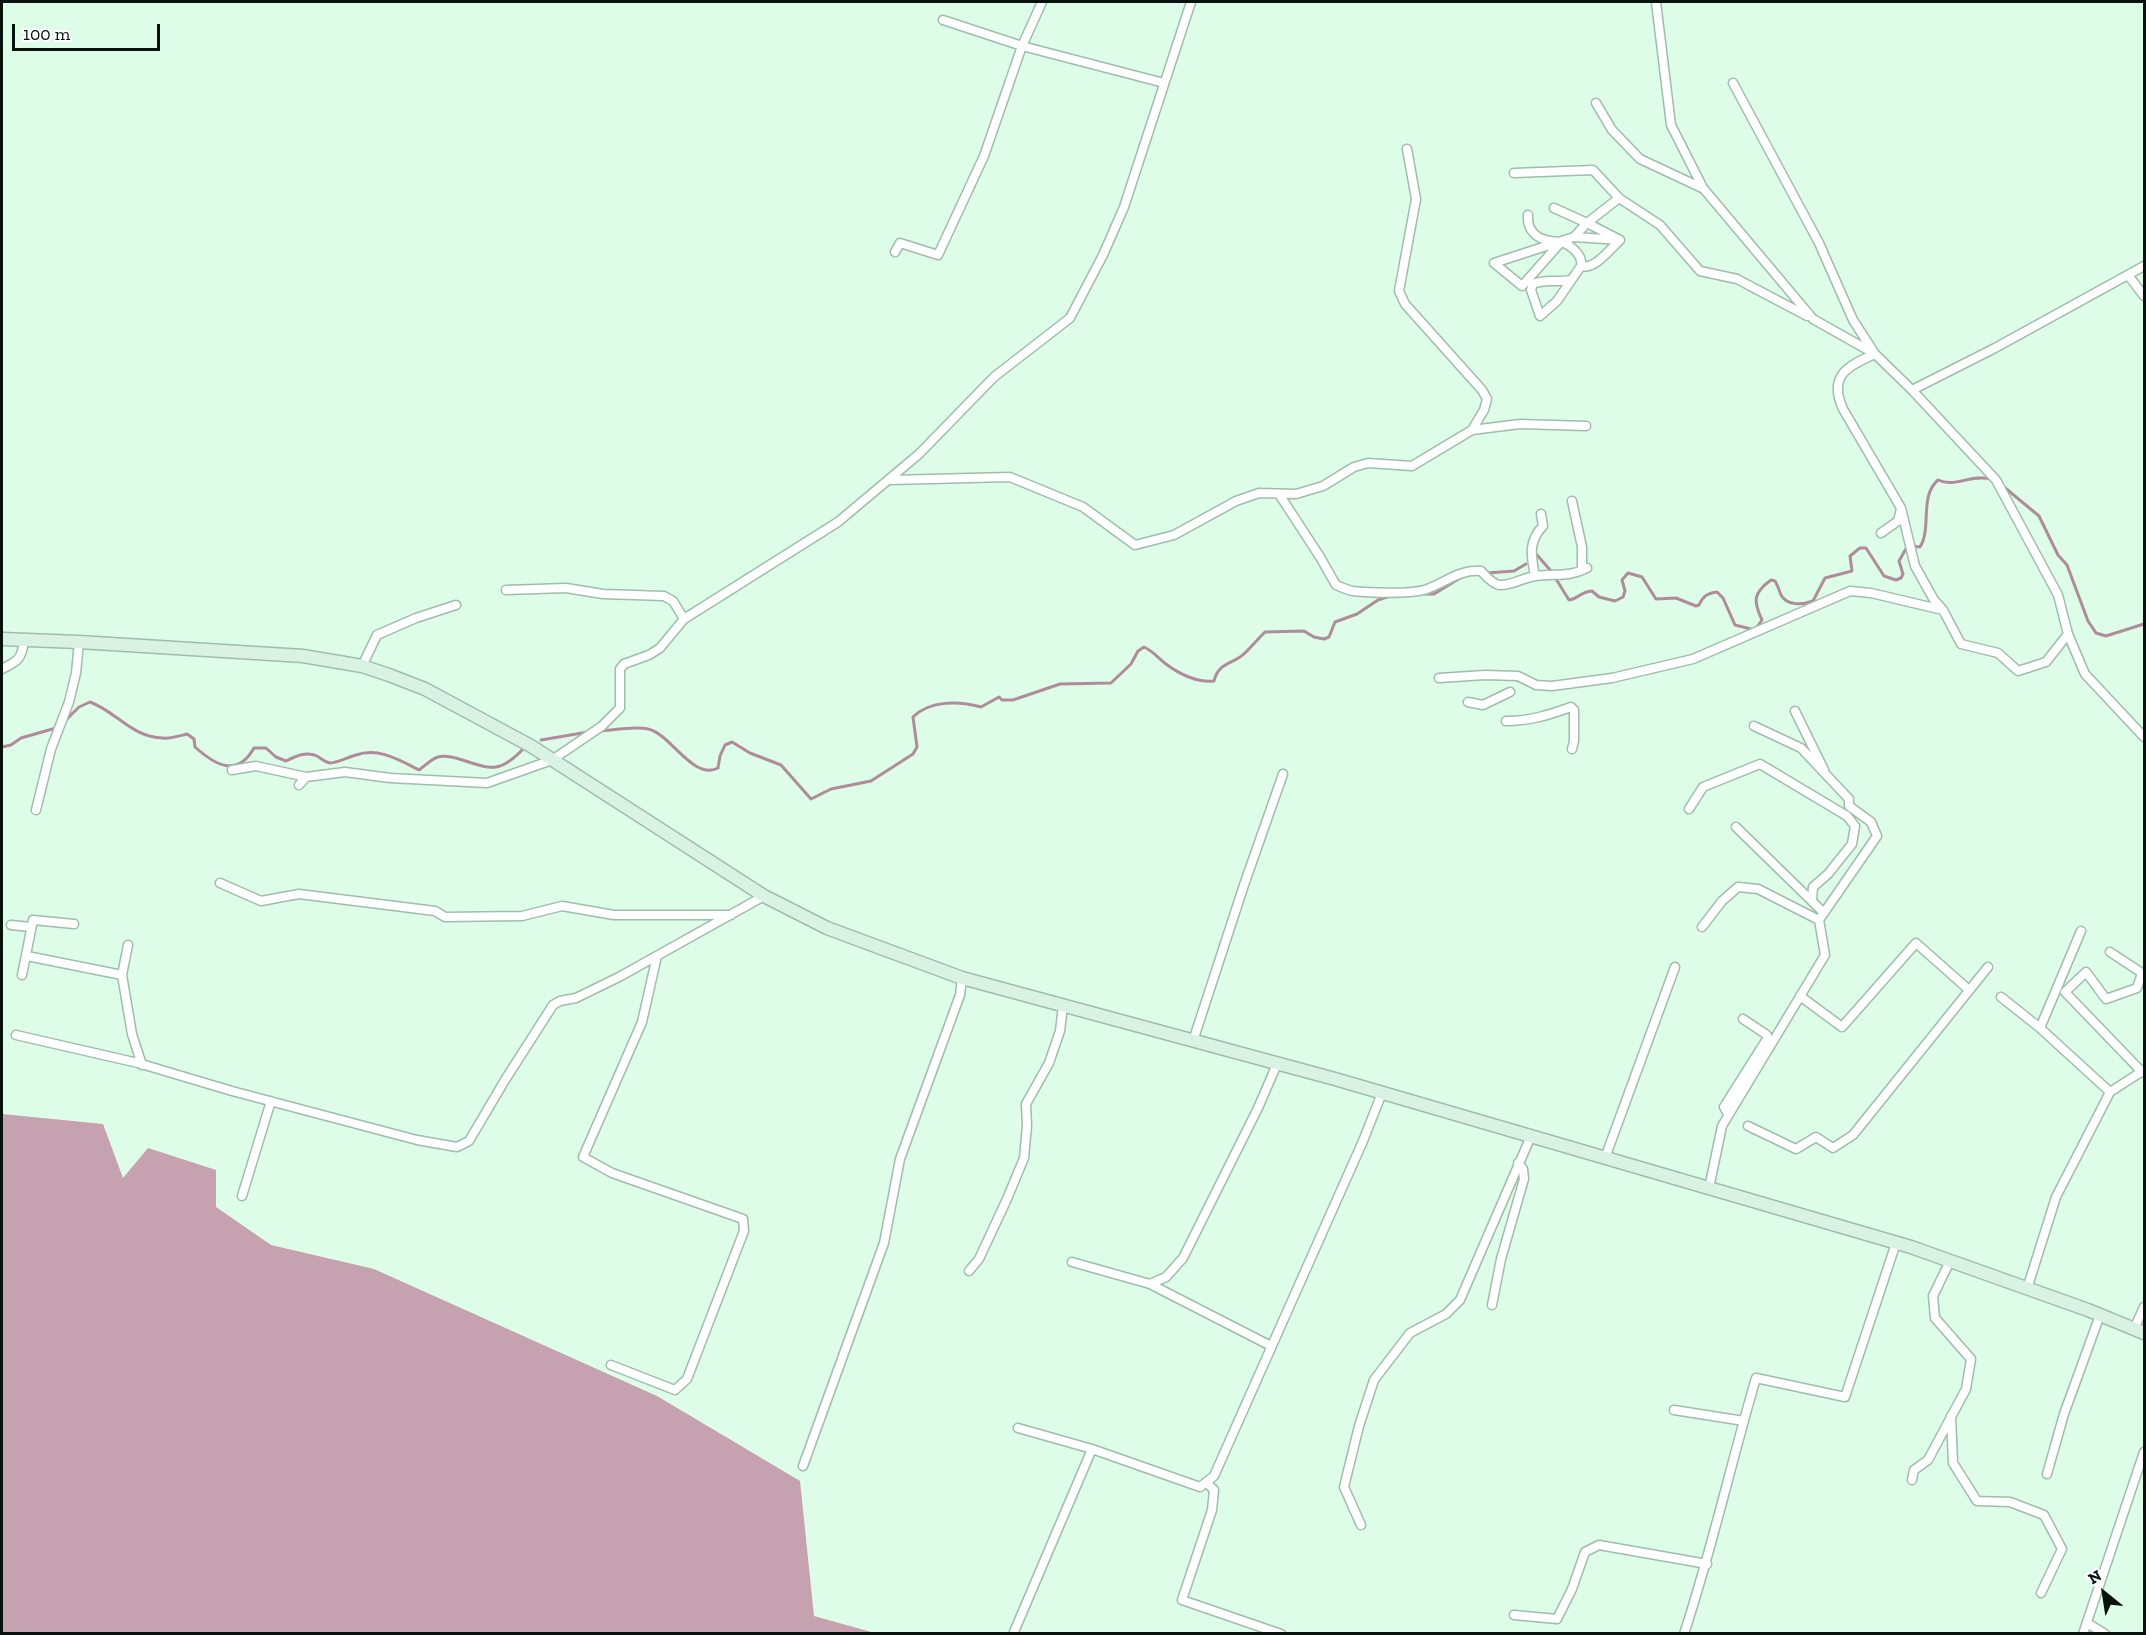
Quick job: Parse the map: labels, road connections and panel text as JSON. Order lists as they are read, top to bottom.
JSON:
{
  "scale_bar": "100 m",
  "north": "top left"
}
